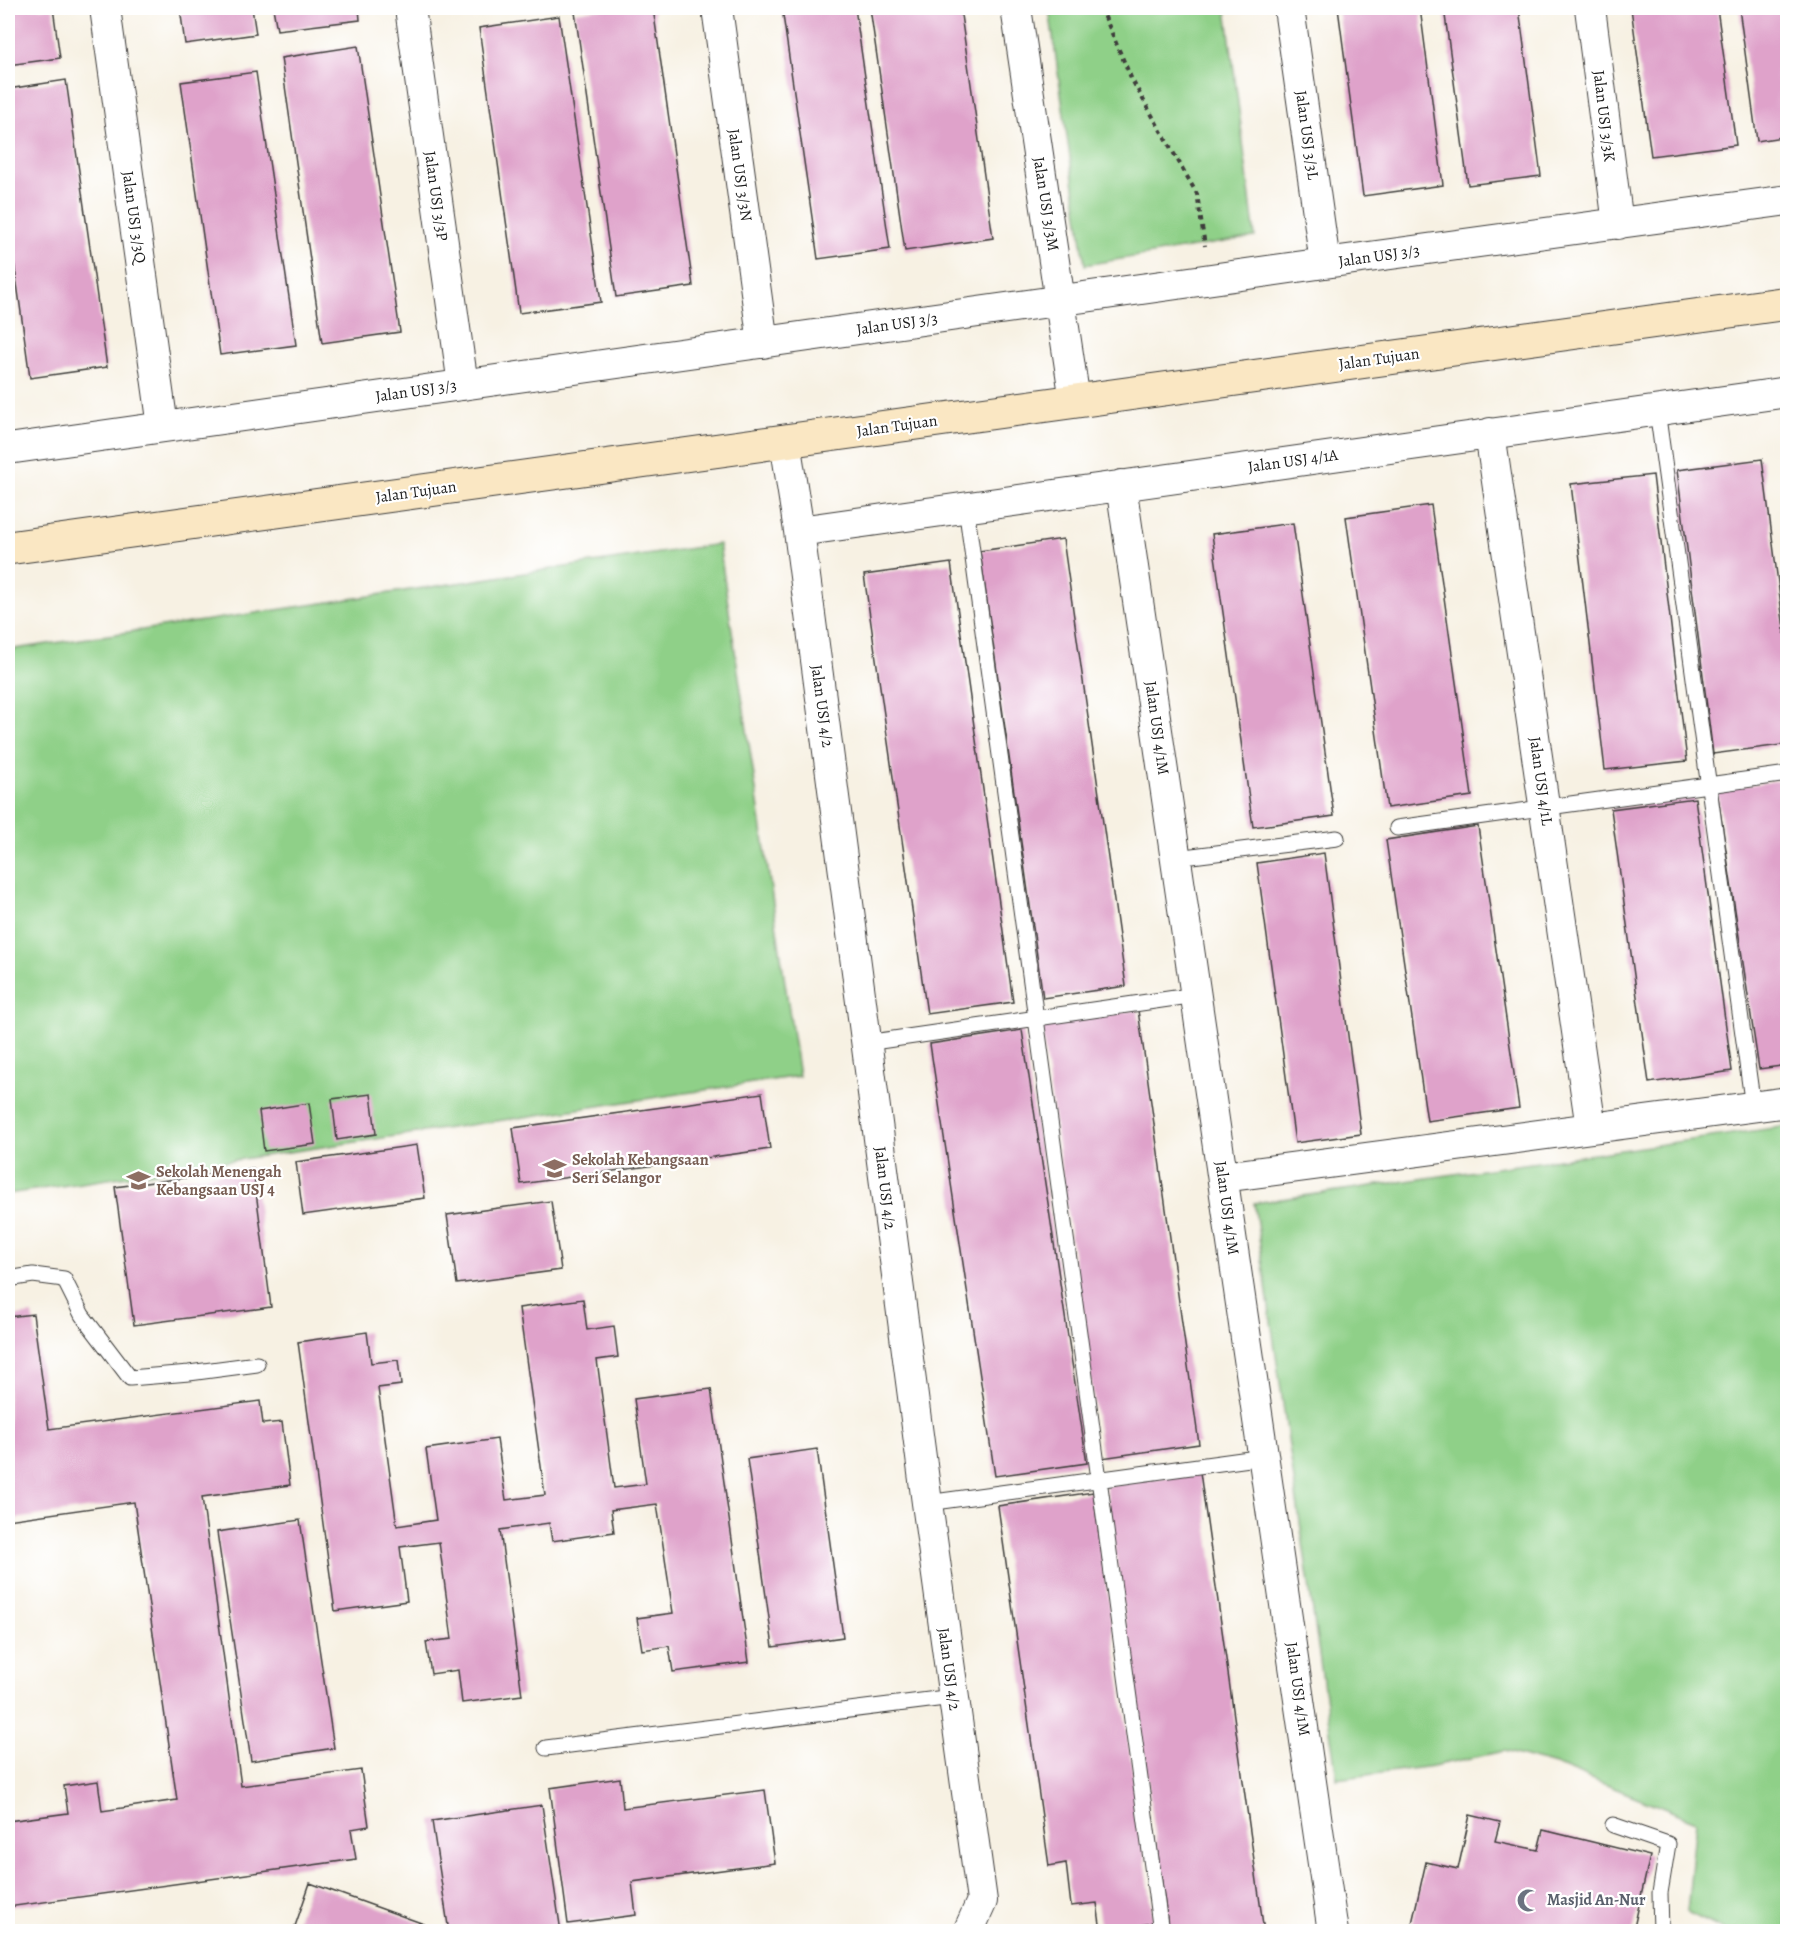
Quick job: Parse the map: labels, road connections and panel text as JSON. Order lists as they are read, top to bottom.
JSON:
{
  "streets": {
    "street": [
      "Jalan USJ 3/3K",
      "Jalan USJ 3/3L",
      "Jalan USJ 3/3N",
      "Jalan USJ 3/3P",
      "Jalan USJ 3/3M",
      "Jalan USJ 3/3Q",
      "Jalan USJ 3/3",
      "Jalan Tujuan",
      "Jalan USJ 4/1A",
      "Jalan USJ 4/2",
      "Jalan USJ 4/1M",
      "Jalan USJ 4/1L"
    ]
  },
  "crossings": [
    ["Jalan USJ 3/3K", "Jalan USJ 3/3"],
    ["Jalan USJ 3/3L", "Jalan USJ 3/3"],
    ["Jalan USJ 3/3N", "Jalan USJ 3/3"],
    ["Jalan USJ 3/3P", "Jalan USJ 3/3"],
    ["Jalan USJ 3/3M", "Jalan USJ 3/3"],
    ["Jalan USJ 3/3M", "Jalan Tujuan"],
    ["Jalan USJ 3/3Q", "Jalan USJ 3/3"],
    ["Jalan Tujuan", "Jalan USJ 4/2"],
    ["Jalan USJ 4/1A", "Jalan USJ 4/2"],
    ["Jalan USJ 4/1A", "Jalan USJ 4/1M"],
    ["Jalan USJ 4/1A", "Jalan USJ 4/1L"]
  ],
  "places": {
    "school or university": ["Sekolah Kebangsaan Seri Selangor", "Sekolah Menengah Kebangsaan USJ 4"],
    "mosque": ["Masjid An-Nur"]
  }
}
